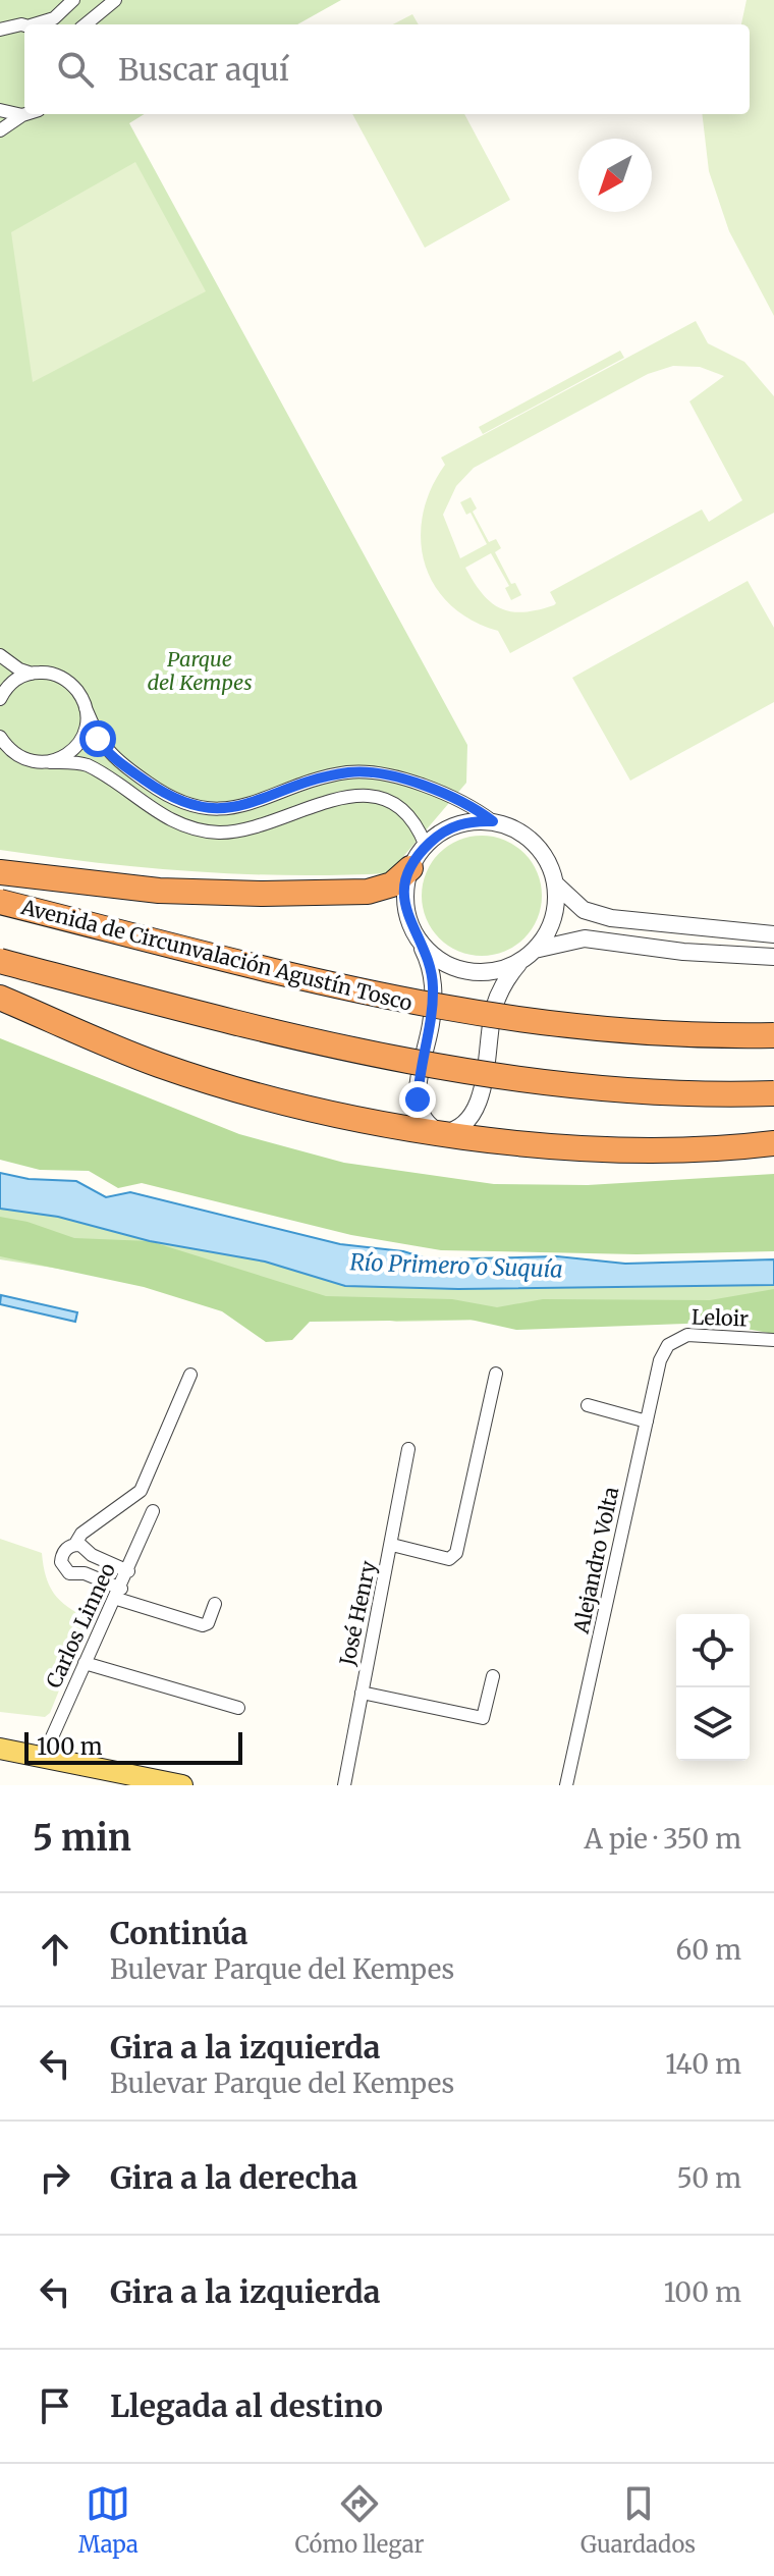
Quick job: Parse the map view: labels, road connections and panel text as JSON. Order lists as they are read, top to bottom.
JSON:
{
  "streets": {
    "highway": ["Avenida de Circunvalación Agustín Tosco"],
    "street": [
      "Leloir",
      "Alejandro Volta",
      "José Henry",
      "Carlos Linneo"
    ]
  },
  "crossings": [
    ["Leloir", "Alejandro Volta"]
  ],
  "water": ["Río Primero o Suquía"],
  "parks": ["Parque del Kempes"],
  "scale_bar": "100 m",
  "north": "bottom left",
  "page": {
    "search": "Buscar aquí",
    "scale": "100 m",
    "heading": ["5 min", "A pie · 350 m"],
    "list": [
      ["Continúa", "Bulevar Parque del Kempes", "60 m"],
      ["Gira a la izquierda", "Bulevar Parque del Kempes", "140 m"],
      ["Gira a la derecha", "50 m"],
      ["Gira a la izquierda", "100 m"],
      "Llegada al destino"
    ],
    "nav": ["Mapa", "Cómo llegar", "Guardados"]
  }
}
